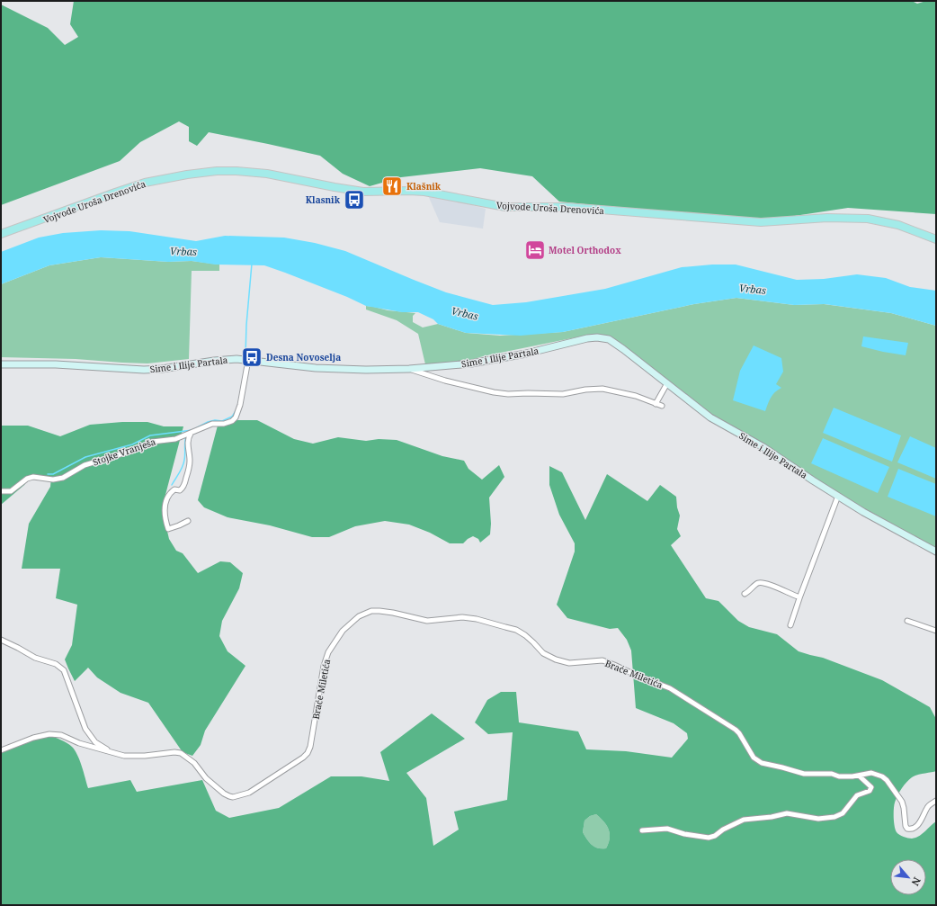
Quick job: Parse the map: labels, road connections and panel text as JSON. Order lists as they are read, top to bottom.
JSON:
{
  "streets": {
    "main road": ["Vojvode Uroša Drenovića"],
    "street": ["Sime i Ilije Partala", "Stojke Vranješa", "Braće Miletića"]
  },
  "crossings": [
    ["Sime i Ilije Partala", "Stojke Vranješa"]
  ],
  "water": ["Vrbas"],
  "places": {
    "restaurant": ["Klašnik"],
    "bus stop": ["Klasnik", "Desna Novoselja"],
    "hotel": ["Motel Orthodox"]
  },
  "north": "bottom right"
}
